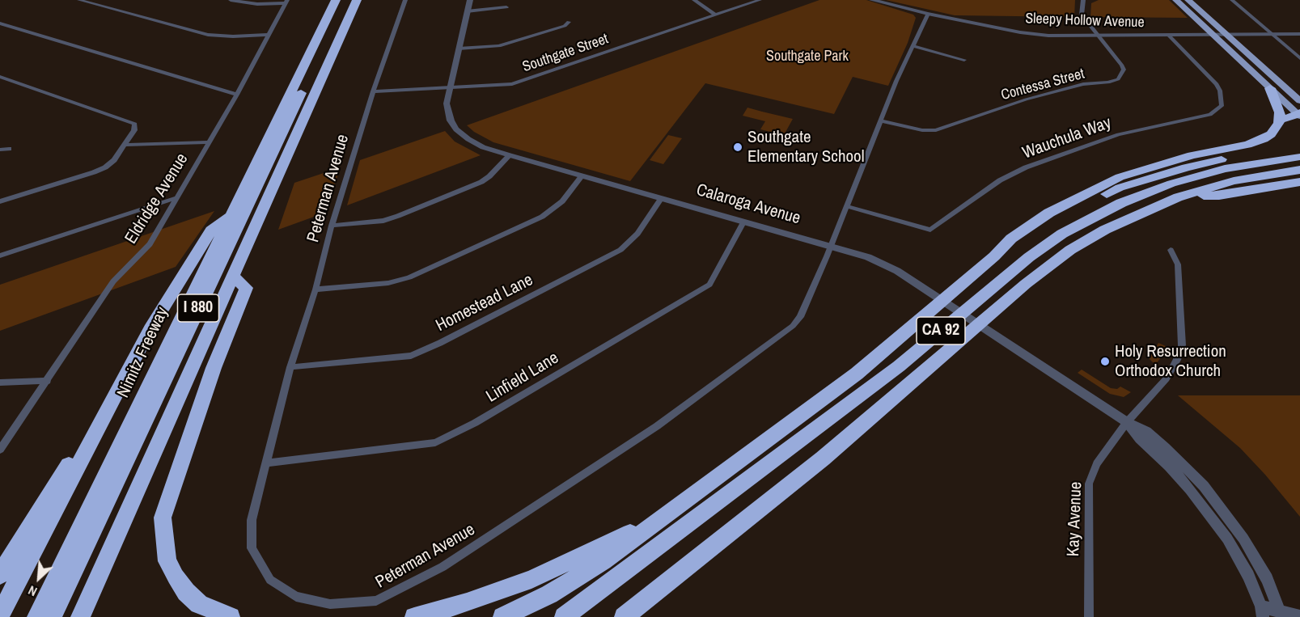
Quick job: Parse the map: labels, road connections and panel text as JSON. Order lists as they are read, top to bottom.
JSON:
{
  "streets": {
    "highway": ["I 880", "CA 92", "Nimitz Freeway"],
    "street": [
      "Sleepy Hollow Avenue",
      "Southgate Street",
      "Contessa Street",
      "Wauchula Way",
      "Peterman Avenue",
      "Eldridge Avenue",
      "Calaroga Avenue",
      "Homestead Lane",
      "Linfield Lane",
      "Kay Avenue"
    ]
  },
  "crossings": [
    ["Sleepy Hollow Avenue", "Contessa Street"],
    ["Sleepy Hollow Avenue", "Wauchula Way"],
    ["Sleepy Hollow Avenue", "Peterman Avenue"],
    ["Southgate Street", "Peterman Avenue"],
    ["Southgate Street", "Calaroga Avenue"],
    ["Contessa Street", "Peterman Avenue"],
    ["Wauchula Way", "Peterman Avenue"],
    ["Peterman Avenue", "Calaroga Avenue"],
    ["Peterman Avenue", "Homestead Lane"],
    ["Peterman Avenue", "Linfield Lane"],
    ["Calaroga Avenue", "Homestead Lane"],
    ["Calaroga Avenue", "Linfield Lane"],
    ["Calaroga Avenue", "Kay Avenue"]
  ],
  "parks": ["Southgate Park"],
  "places": ["Southgate Elementary School", "Holy Resurrection Orthodox Church"],
  "north": "bottom left"
}
